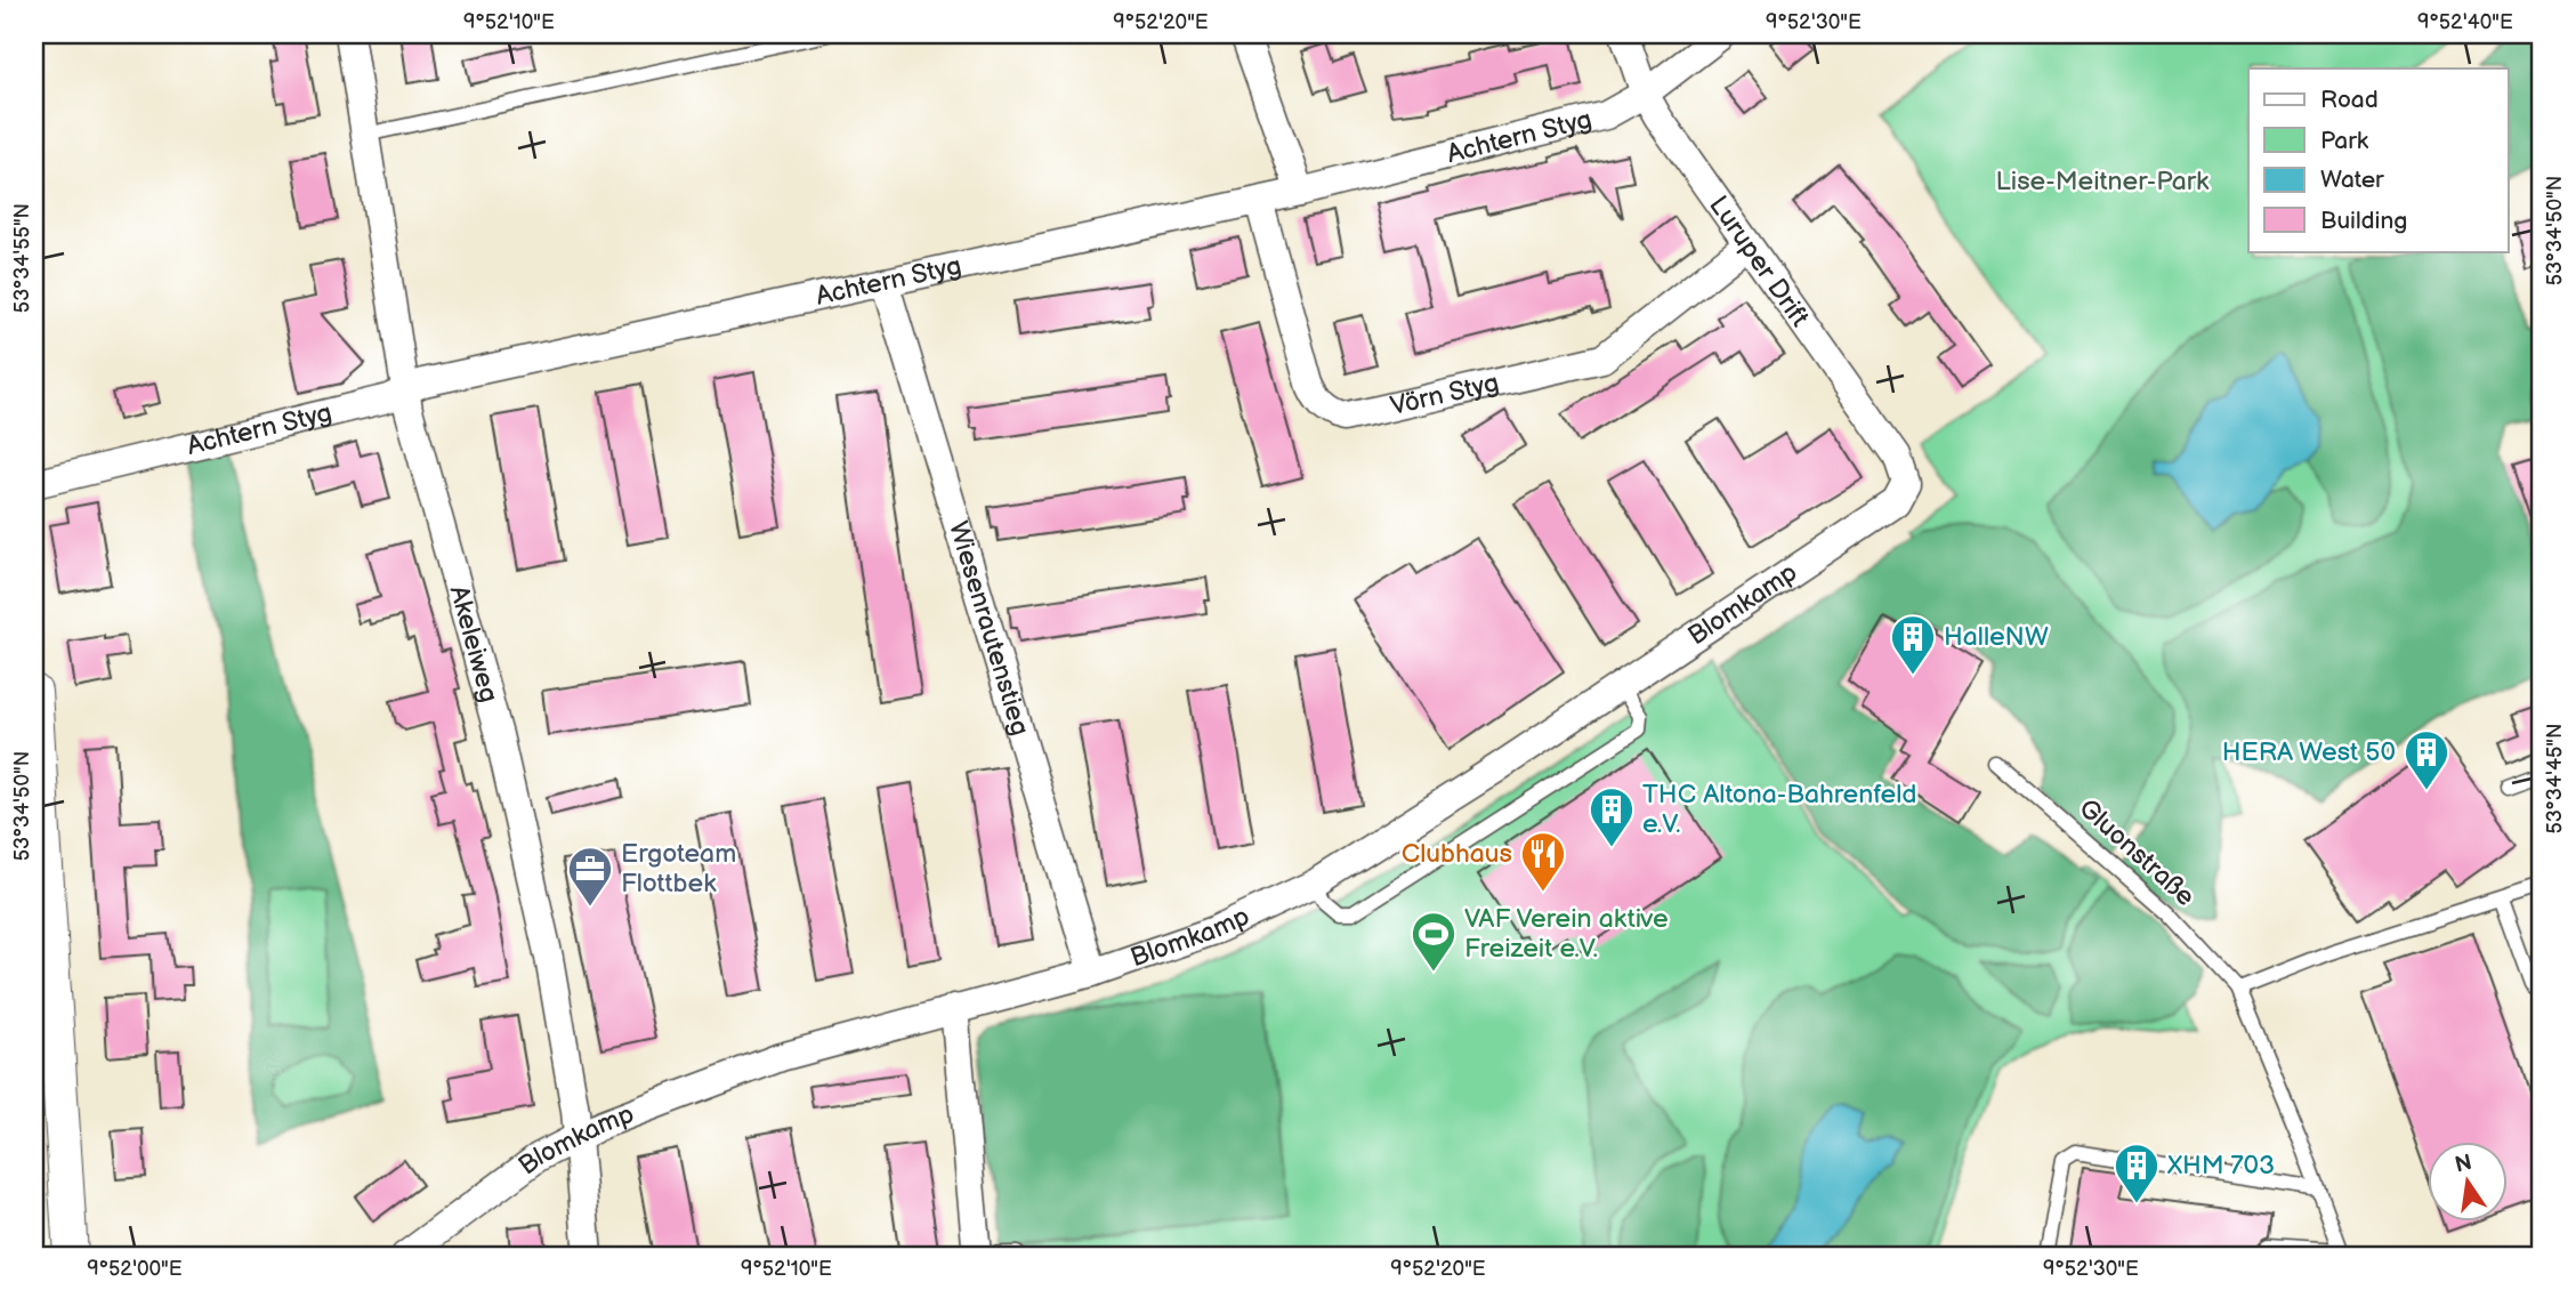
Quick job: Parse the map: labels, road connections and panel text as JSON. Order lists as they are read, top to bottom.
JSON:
{
  "streets": {
    "street": [
      "Achtern Styg",
      "Luruper Drift",
      "Vörn Styg",
      "Blomkamp",
      "Wiesenrautenstieg",
      "Akeleiweg"
    ],
    "lane": ["Gluonstraße"]
  },
  "crossings": [
    ["Achtern Styg", "Luruper Drift"],
    ["Achtern Styg", "Vörn Styg"],
    ["Achtern Styg", "Wiesenrautenstieg"],
    ["Achtern Styg", "Akeleiweg"],
    ["Luruper Drift", "Vörn Styg"],
    ["Luruper Drift", "Blomkamp"],
    ["Blomkamp", "Wiesenrautenstieg"],
    ["Blomkamp", "Akeleiweg"]
  ],
  "parks": ["Lise-Meitner-Park"],
  "places": {
    "building": [
      "HalleNW",
      "HERA West 50",
      "THC Altona-Bahrenfeld e.V.",
      "XHM 703"
    ],
    "restaurant": ["Clubhaus"],
    "office": ["Ergoteam Flottbek"],
    "sports": ["VAF Verein aktive Freizeit e.V."]
  },
  "legend": [
    "Road",
    "Park",
    "Water",
    "Building"
  ],
  "north": "top",
  "coordinates": [
    "9°52'10\"E",
    "9°52'20\"E",
    "9°52'30\"E",
    "9°52'40\"E",
    "53°34'50\"N",
    "53°34'55\"N",
    "53°34'45\"N",
    "9°52'00\"E"
  ]
}
